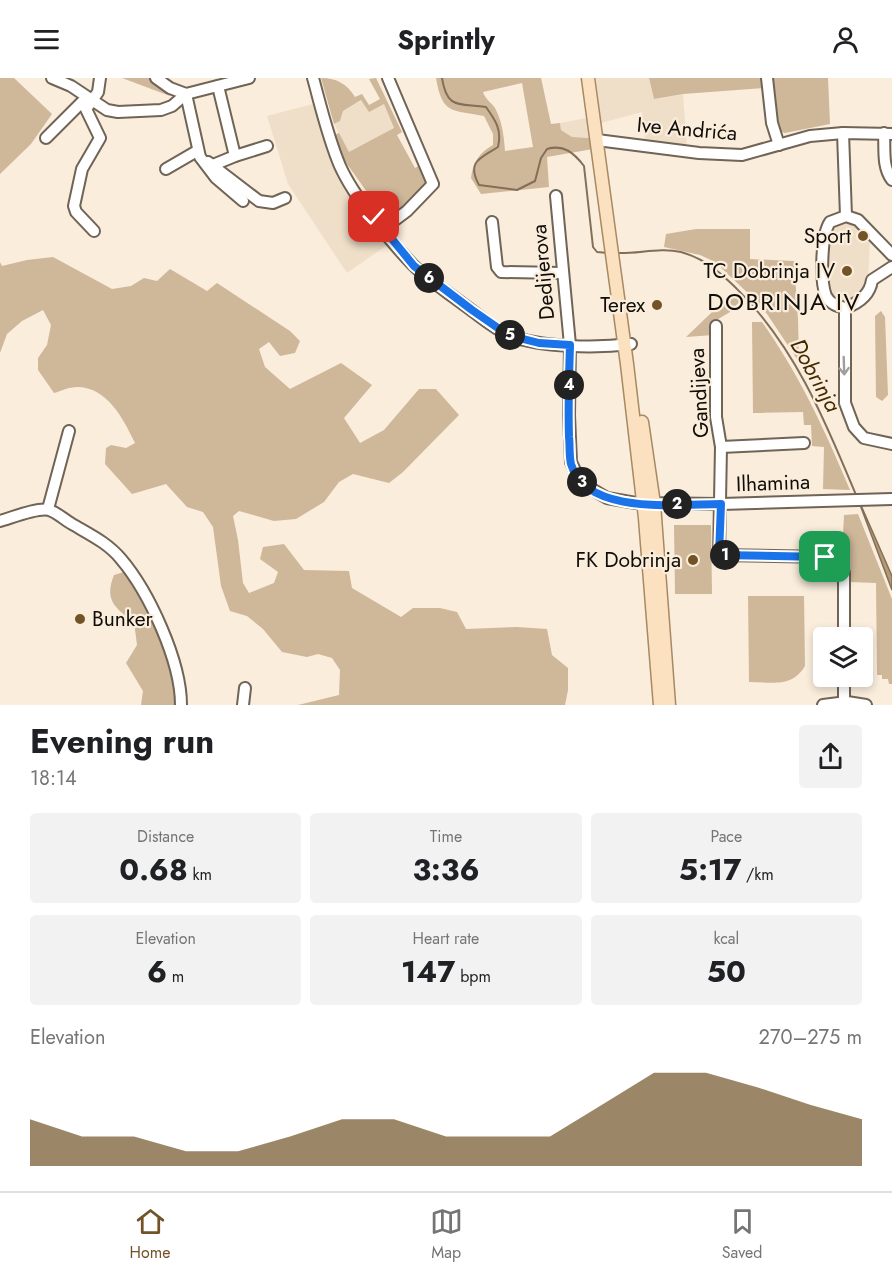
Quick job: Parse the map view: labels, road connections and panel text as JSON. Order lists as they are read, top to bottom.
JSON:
{
  "streets": {
    "street": [
      "Ive Andrića",
      "Dedijerova",
      "Gandijeva",
      "Ilhamina"
    ]
  },
  "crossings": [
    ["Dedijerova", "Ilhamina"]
  ],
  "districts": ["DOBRINJA IV"],
  "water": ["Dobrinja"],
  "places": [
    "Sport",
    "TC Dobrinja IV",
    "Terex",
    "FK Dobrinja",
    "Bunker"
  ],
  "page": {
    "header": "Sprintly",
    "pins": [
      "6",
      "5",
      "4",
      "3",
      "2",
      "1"
    ],
    "heading": ["Evening run", "18:14"],
    "stats": [
      ["Distance", "0.68 km"],
      ["Time", "3:36"],
      ["Pace", "5:17 /km"],
      ["Elevation", "6 m"],
      ["Heart rate", "147 bpm"],
      ["kcal", "50"]
    ],
    "chart": ["Elevation", "270–275 m"],
    "tabs": ["Home", "Map", "Saved"]
  }
}
